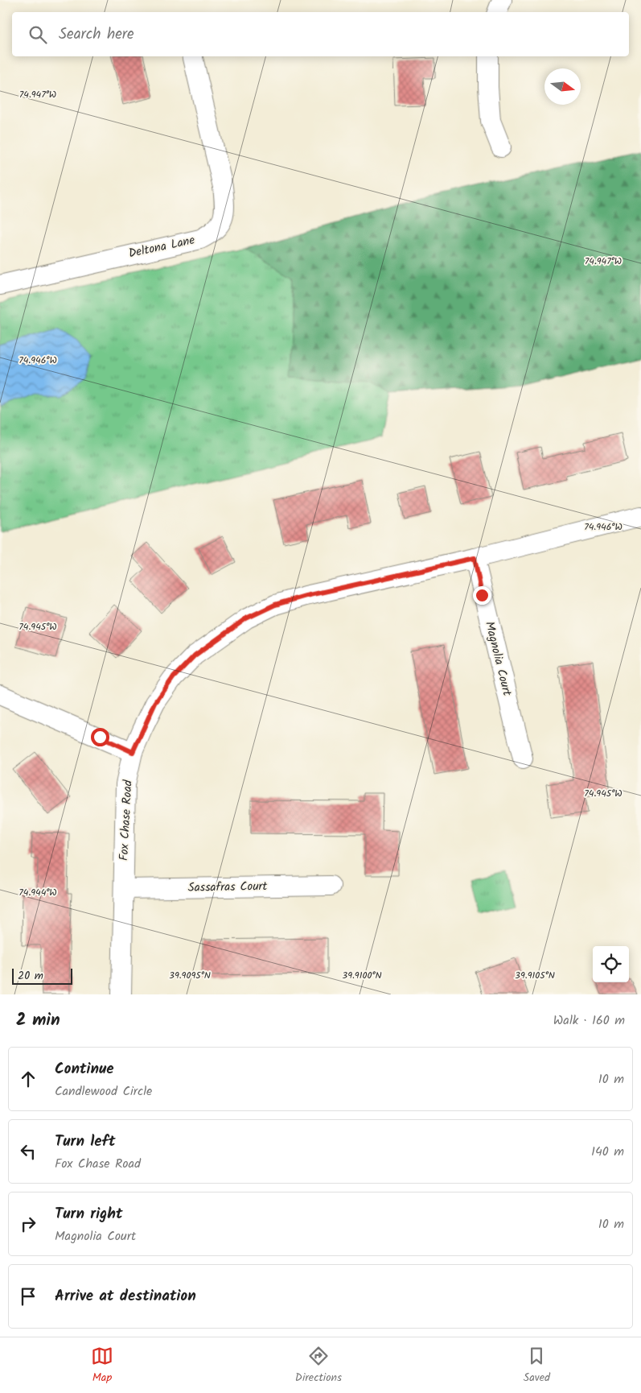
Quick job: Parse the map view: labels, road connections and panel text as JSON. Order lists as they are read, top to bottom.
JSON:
{
  "streets": {
    "street": [
      "Deltona Lane",
      "Magnolia Court",
      "Fox Chase Road",
      "Sassafras Court"
    ]
  },
  "crossings": [
    ["Magnolia Court", "Fox Chase Road"],
    ["Fox Chase Road", "Sassafras Court"]
  ],
  "scale_bar": "20 m",
  "north": "right",
  "page": {
    "search": "Search here",
    "scale": "20 m",
    "heading": ["2 min", "Walk · 160 m"],
    "list": [
      ["Continue", "Candlewood Circle", "10 m"],
      ["Turn left", "Fox Chase Road", "140 m"],
      ["Turn right", "Magnolia Court", "10 m"],
      "Arrive at destination"
    ],
    "nav": ["Map", "Directions", "Saved"]
  },
  "coordinates": [
    "74.947°W",
    "74.946°W",
    "74.945°W",
    "74.944°W",
    "39.9095°N",
    "39.9100°N",
    "39.9105°N"
  ]
}
